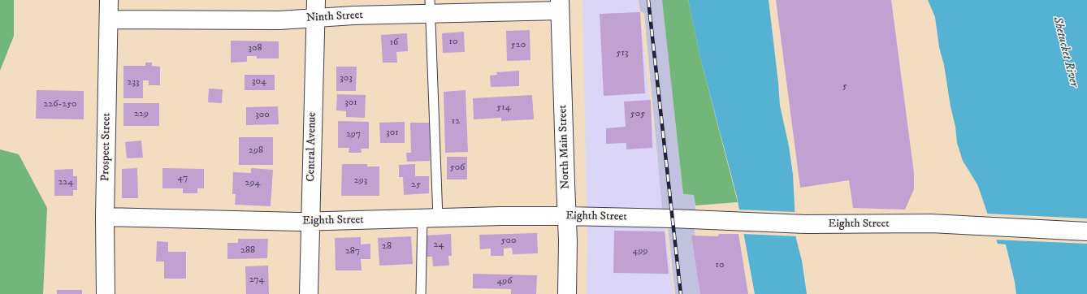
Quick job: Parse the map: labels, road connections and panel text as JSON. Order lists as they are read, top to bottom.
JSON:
{
  "streets": {
    "street": [
      "Ninth Street",
      "Prospect Street",
      "Central Avenue",
      "North Main Street",
      "Eighth Street"
    ]
  },
  "crossings": [
    ["Ninth Street", "Prospect Street"],
    ["Ninth Street", "Central Avenue"],
    ["Ninth Street", "North Main Street"],
    ["Prospect Street", "Eighth Street"],
    ["Central Avenue", "Eighth Street"],
    ["North Main Street", "Eighth Street"]
  ],
  "water": ["Shetucket River"],
  "house_numbers": [
    "10",
    "16",
    "520",
    "308",
    "513",
    "303",
    "304",
    "233",
    "5",
    "301",
    "226-250",
    "514",
    "229",
    "505",
    "300",
    "12",
    "301",
    "297",
    "298",
    "506",
    "47",
    "293",
    "224",
    "294",
    "25",
    "500",
    "24",
    "28",
    "288",
    "287",
    "499",
    "10",
    "274",
    "496"
  ]
}
